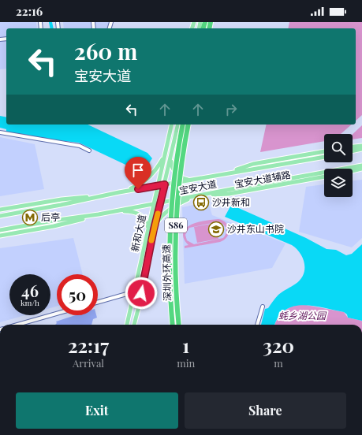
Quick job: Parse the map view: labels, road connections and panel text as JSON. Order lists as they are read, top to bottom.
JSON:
{
  "streets": {
    "highway": ["S86", "深圳外环高速"],
    "main road": ["宝安大道辅路", "宝安大道", "新和大道"]
  },
  "crossings": [
    ["宝安大道辅路", "宝安大道"],
    ["宝安大道", "新和大道"]
  ],
  "parks": ["蚝乡湖公园"],
  "places": {
    "bus stop": ["沙井新和"],
    "metro station": ["后亭"],
    "school or university": ["沙井东山书院"]
  },
  "page": {
    "status": "22:16",
    "turn": ["260 m", "宝安大道"],
    "speed": "46 km/h",
    "limit": "50",
    "eta": [
      "22:17",
      "Arrival",
      "1",
      "min",
      "320",
      "m"
    ],
    "buttons": ["Exit", "Share"]
  }
}
